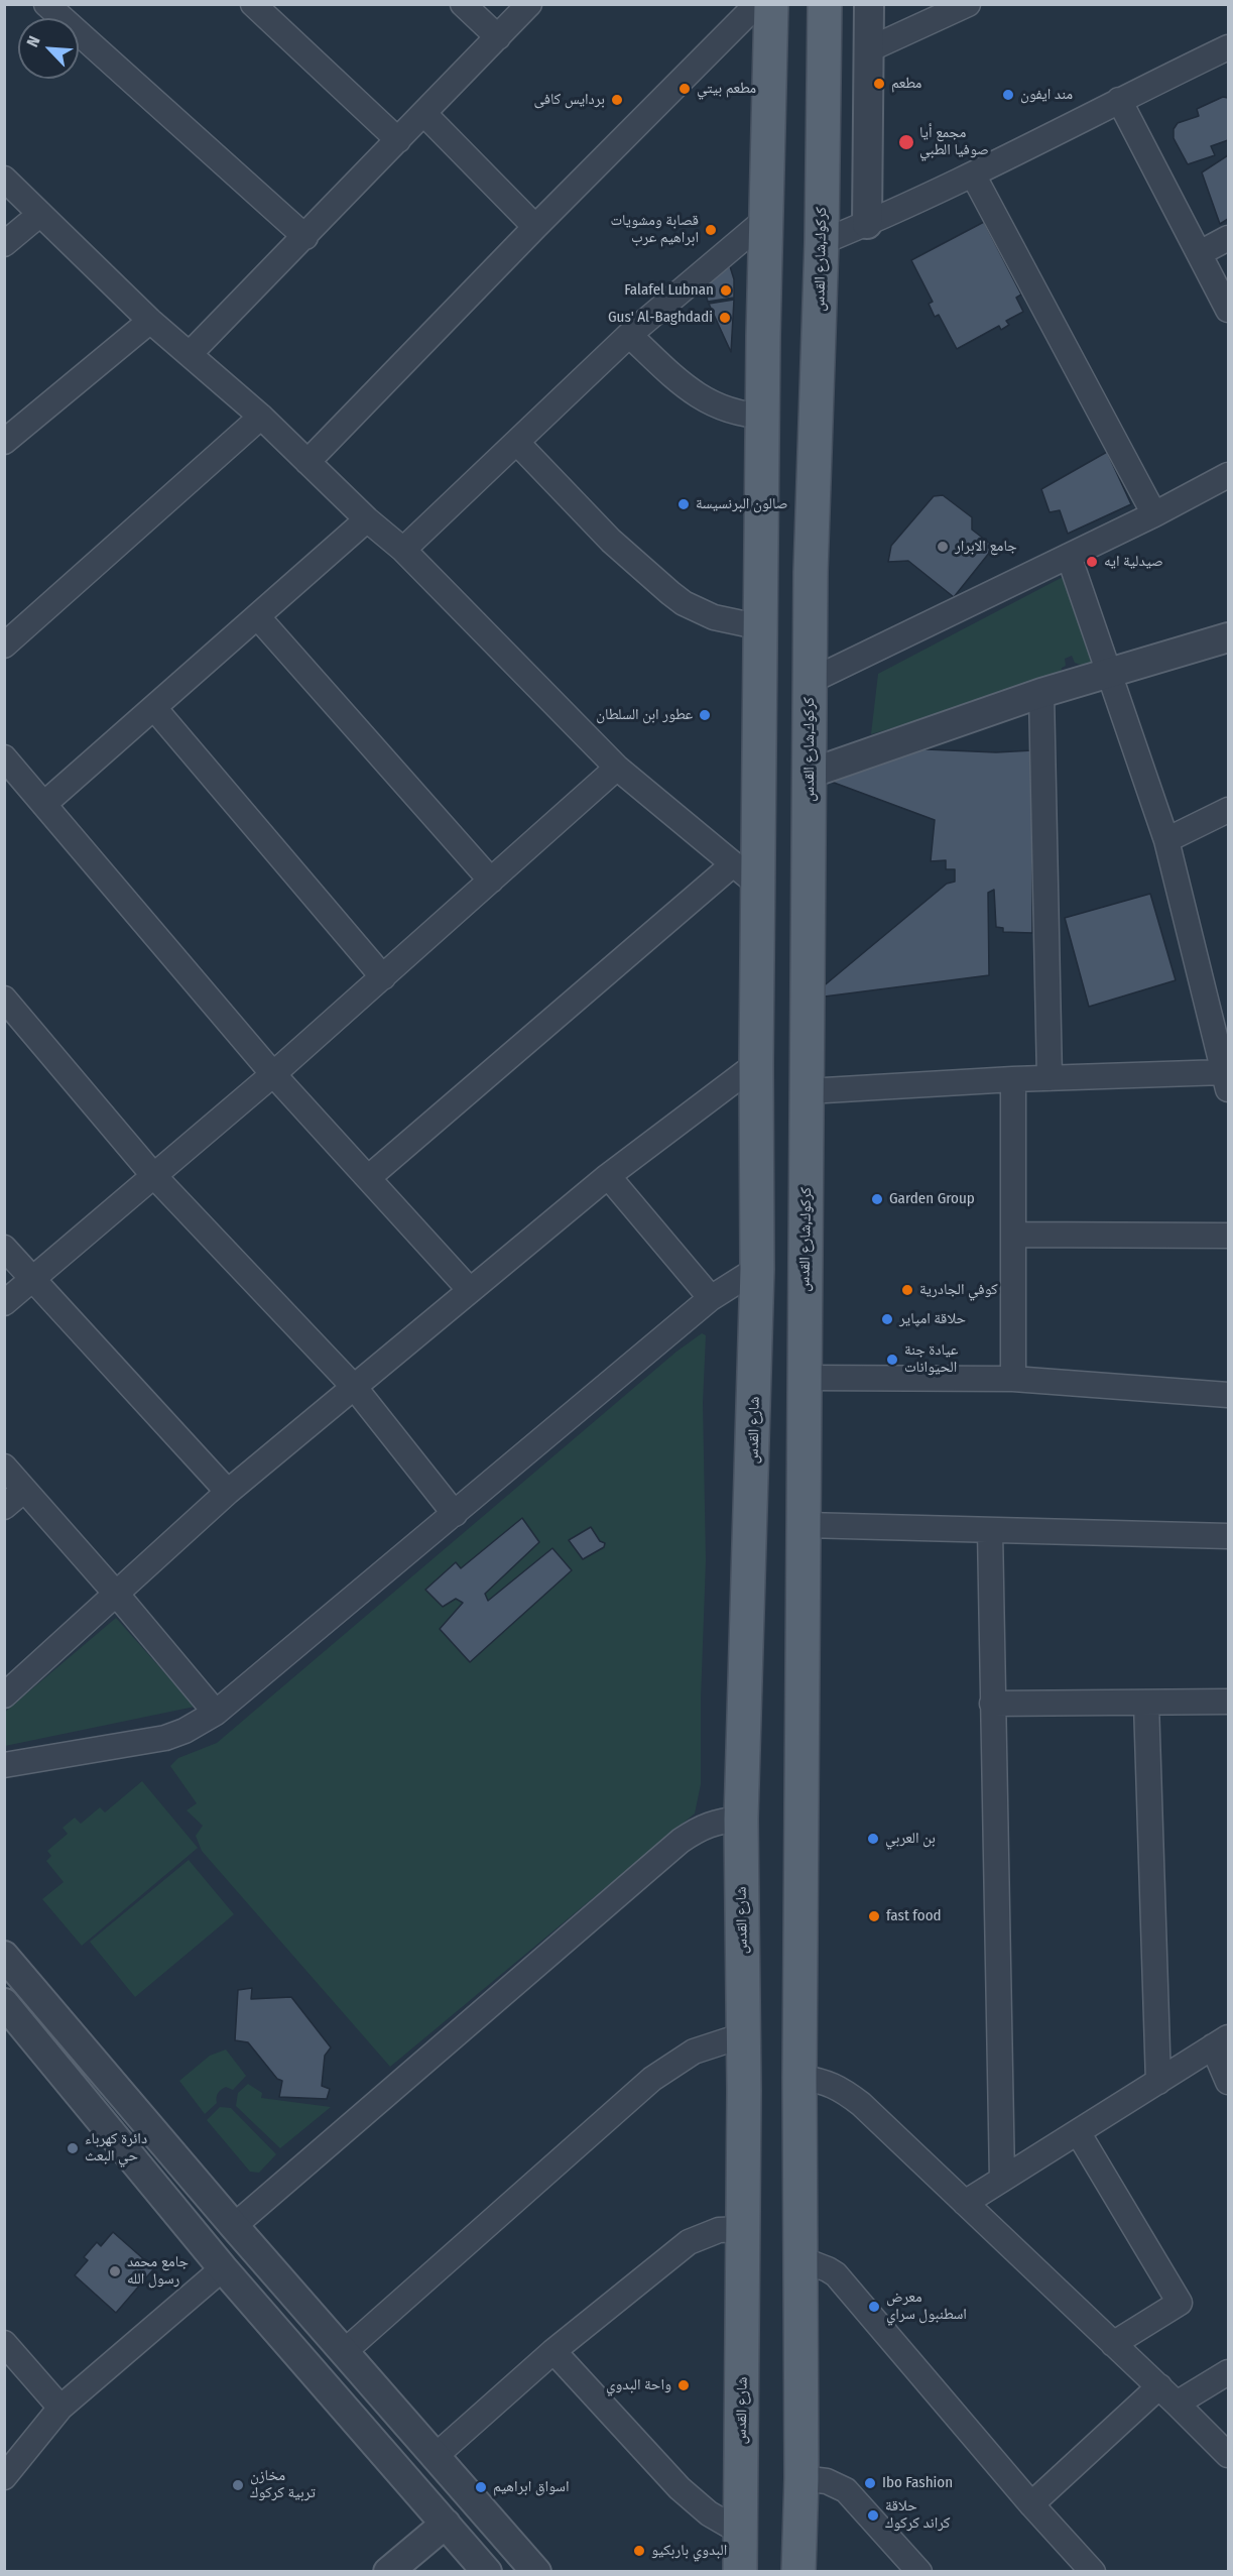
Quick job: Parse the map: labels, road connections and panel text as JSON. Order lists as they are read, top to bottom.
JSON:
{
  "streets": {
    "main road": ["كركوك,شارع القدس", "شارع القدس"]
  },
  "places": [
    "مطعم",
    "مطعم بيتي",
    "مند ايفون",
    "بردايس کافى",
    "مجمع أيا صوفيا الطبي",
    "قصابة ومشويات ابراهيم عرب",
    "Falafel Lubnan",
    "Gus' Al-Baghdadi",
    "صالون البرنسيسة",
    "جامع الابرار",
    "صیدلیة ایە",
    "عطور ابن السلطان",
    "Garden Group",
    "كوفي الجادرية",
    "حلاقة امپاير",
    "عيادة جنة الحيوانات",
    "بن العربي",
    "fast food",
    "دائرة كهرباء حي البعث",
    "جامع محمد رسول الله",
    "معرض اسطنبول سراي",
    "واحة البدوي",
    "Ibo Fashion",
    "مخازن تربية كركوك",
    "اسواق ابراهيم",
    "حلاقة كراند كركوك",
    "البدوي باربكيو"
  ],
  "north": "top left"
}
